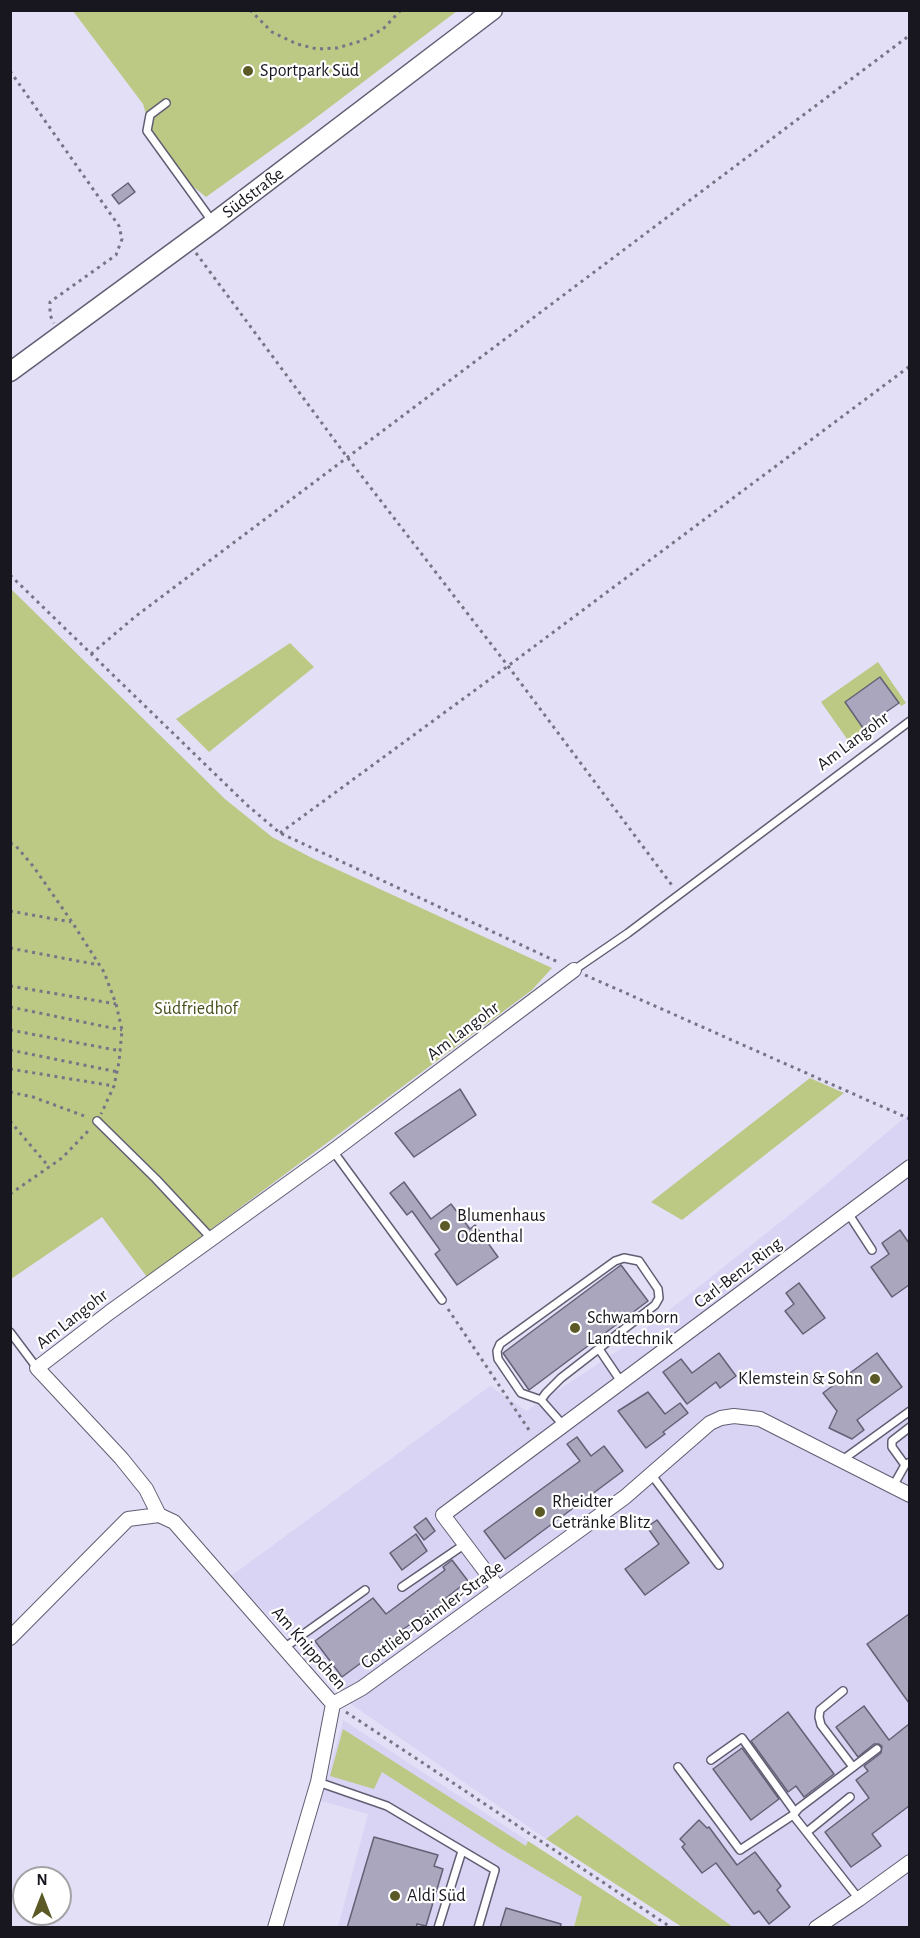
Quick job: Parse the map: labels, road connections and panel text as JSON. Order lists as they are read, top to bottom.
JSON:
{
  "streets": {
    "street": [
      "Südstraße",
      "Am Langohr",
      "Carl-Benz-Ring",
      "Gottlieb-Daimler-Straße",
      "Am Knippchen"
    ]
  },
  "crossings": [
    ["Am Langohr", "Am Knippchen"],
    ["Gottlieb-Daimler-Straße", "Am Knippchen"]
  ],
  "parks": ["Südfriedhof"],
  "places": [
    "Sportpark Süd",
    "Blumenhaus Odenthal",
    "Schwamborn Landtechnik",
    "Klemstein & Sohn",
    "Rheidter Getränke Blitz",
    "Aldi Süd"
  ],
  "north": "top"
}
